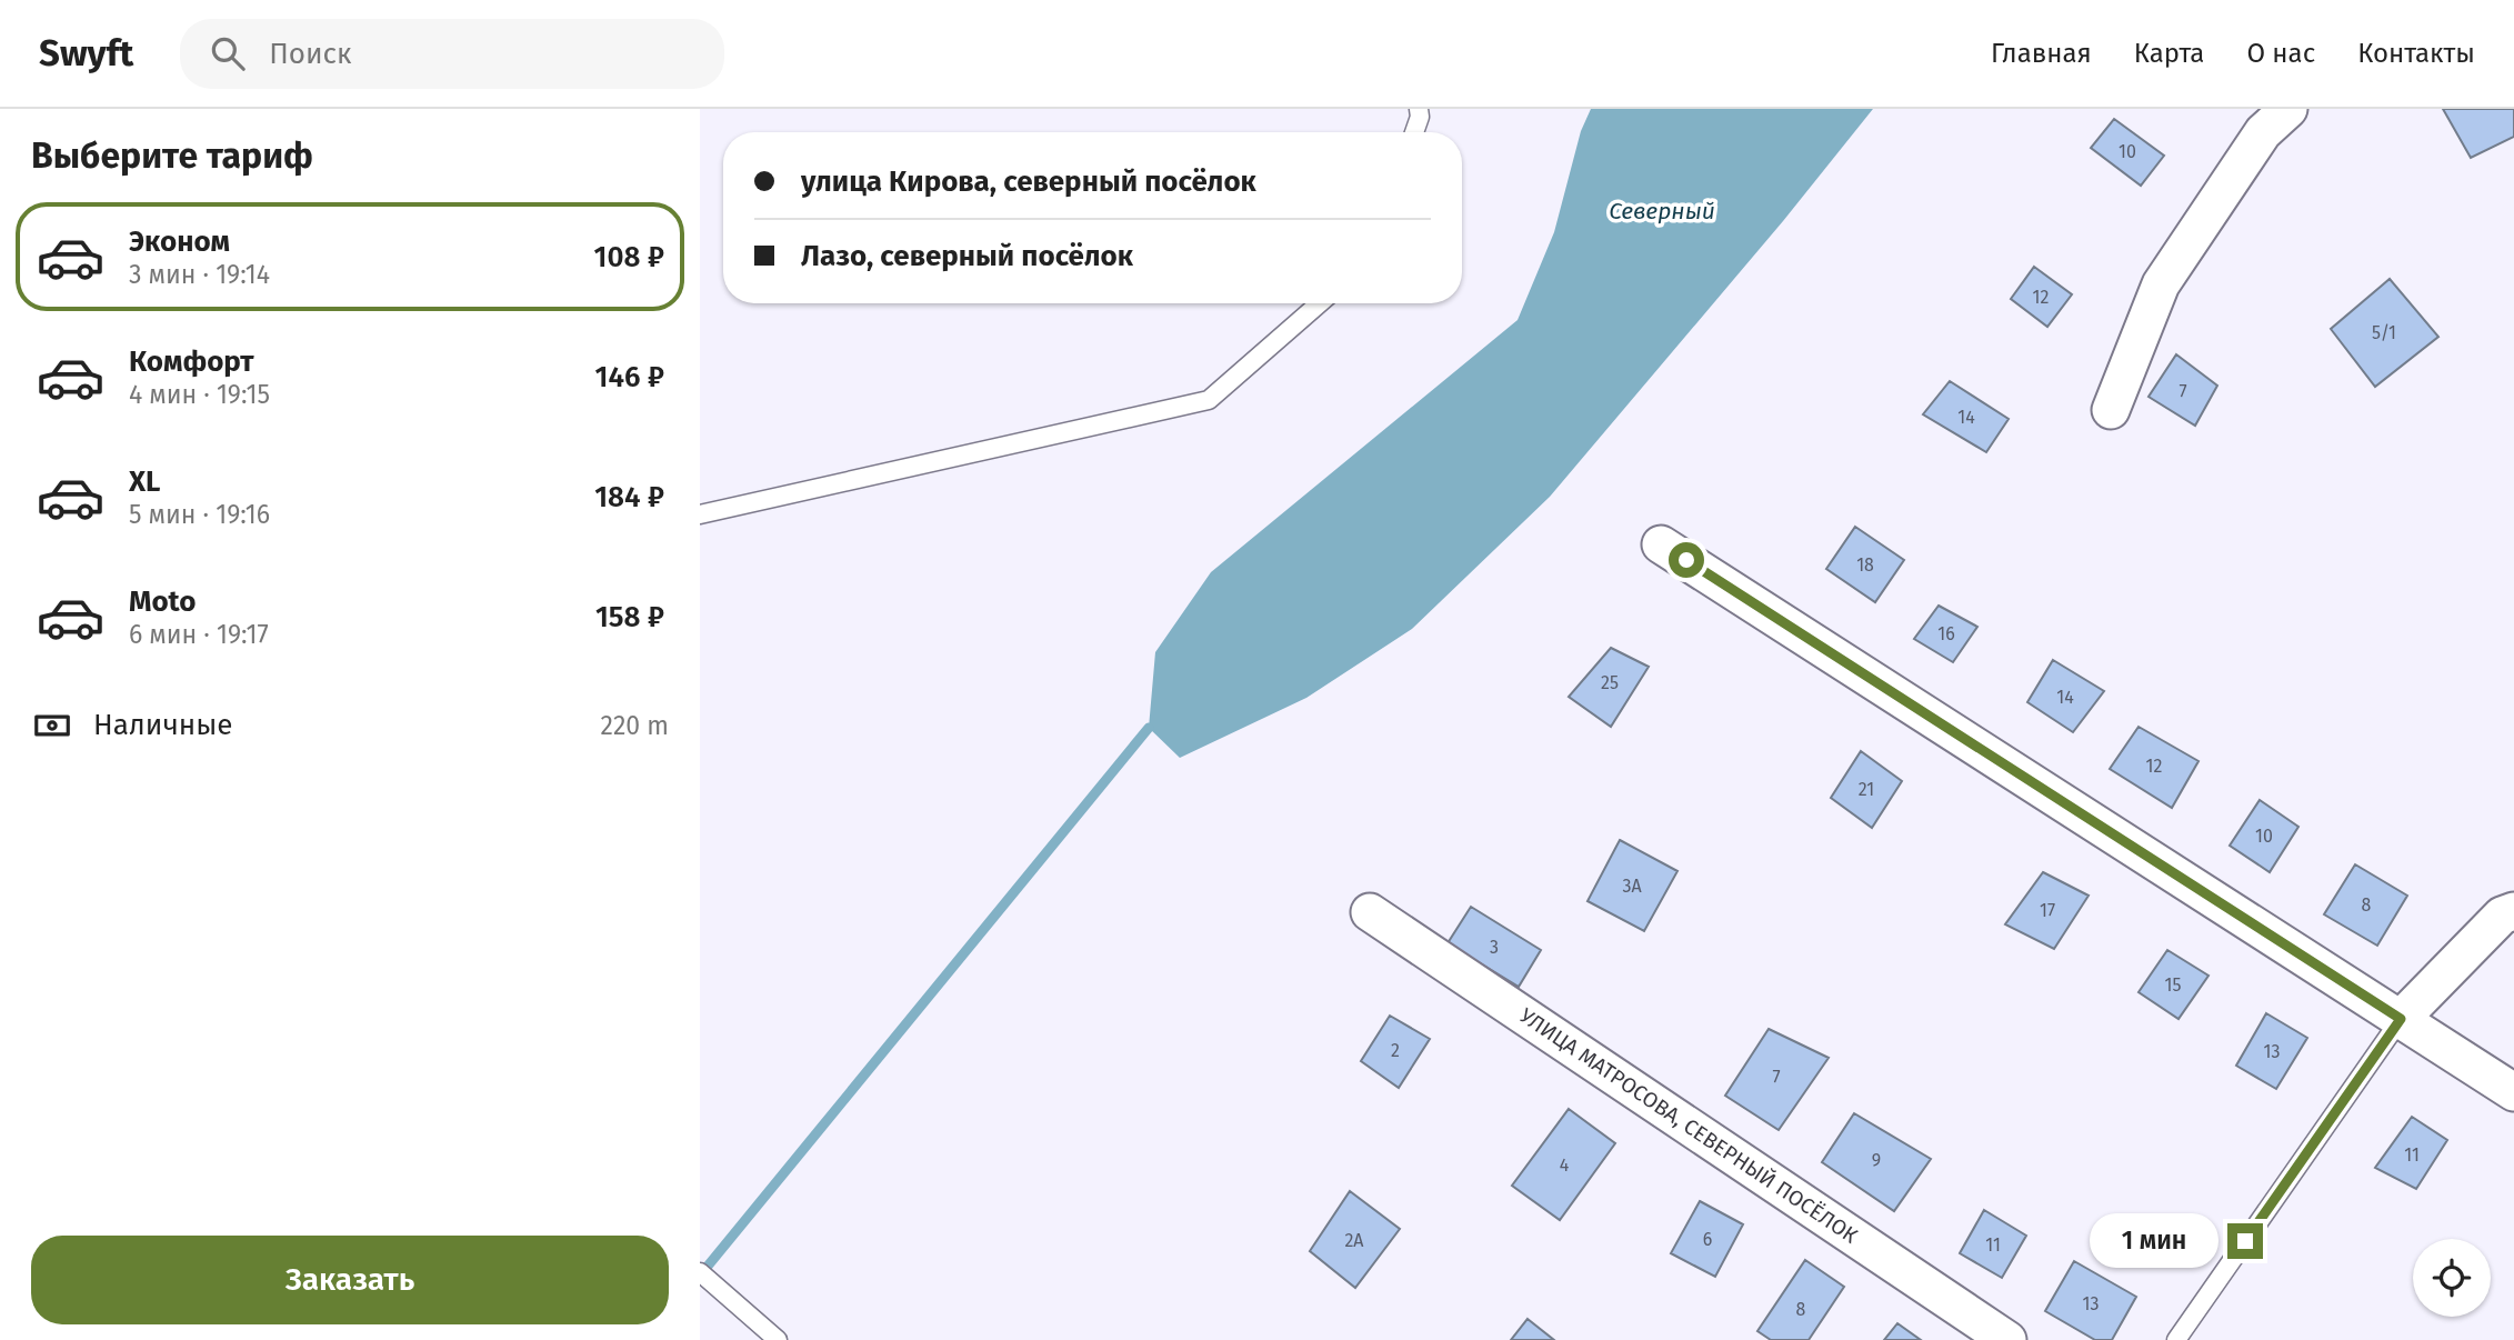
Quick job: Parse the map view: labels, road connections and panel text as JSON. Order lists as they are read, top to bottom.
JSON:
{
  "streets": {
    "street": ["УЛИЦА МАТРОСОВА, СЕВЕРНЫЙ ПОСЁЛОК"]
  },
  "water": ["Северный"],
  "house_numbers": [
    "10",
    "12",
    "5/1",
    "7",
    "14",
    "18",
    "16",
    "25",
    "14",
    "12",
    "21",
    "10",
    "3А",
    "8",
    "17",
    "3",
    "15",
    "2",
    "13",
    "7",
    "11",
    "9",
    "4",
    "6",
    "2А",
    "11",
    "13",
    "8"
  ],
  "page": {
    "header": "Swyft",
    "search": "Поиск",
    "nav": [
      "Главная",
      "Карта",
      "О нас",
      "Контакты"
    ],
    "heading": "Выберите тариф",
    "banner": ["улица Кирова, северный посёлок", "Лазо, северный посёлок"],
    "list": [
      {
        "name": "Эконом",
        "note": "3 мин · 19:14",
        "value": "108 ₽"
      },
      {
        "name": "Комфорт",
        "note": "4 мин · 19:15",
        "value": "146 ₽"
      },
      {
        "name": "XL",
        "note": "5 мин · 19:16",
        "value": "184 ₽"
      },
      {
        "name": "Moto",
        "note": "6 мин · 19:17",
        "value": "158 ₽"
      }
    ],
    "pay": ["Наличные", "220 m"],
    "bubble": "1 мин",
    "buttons": "Заказать"
  }
}
